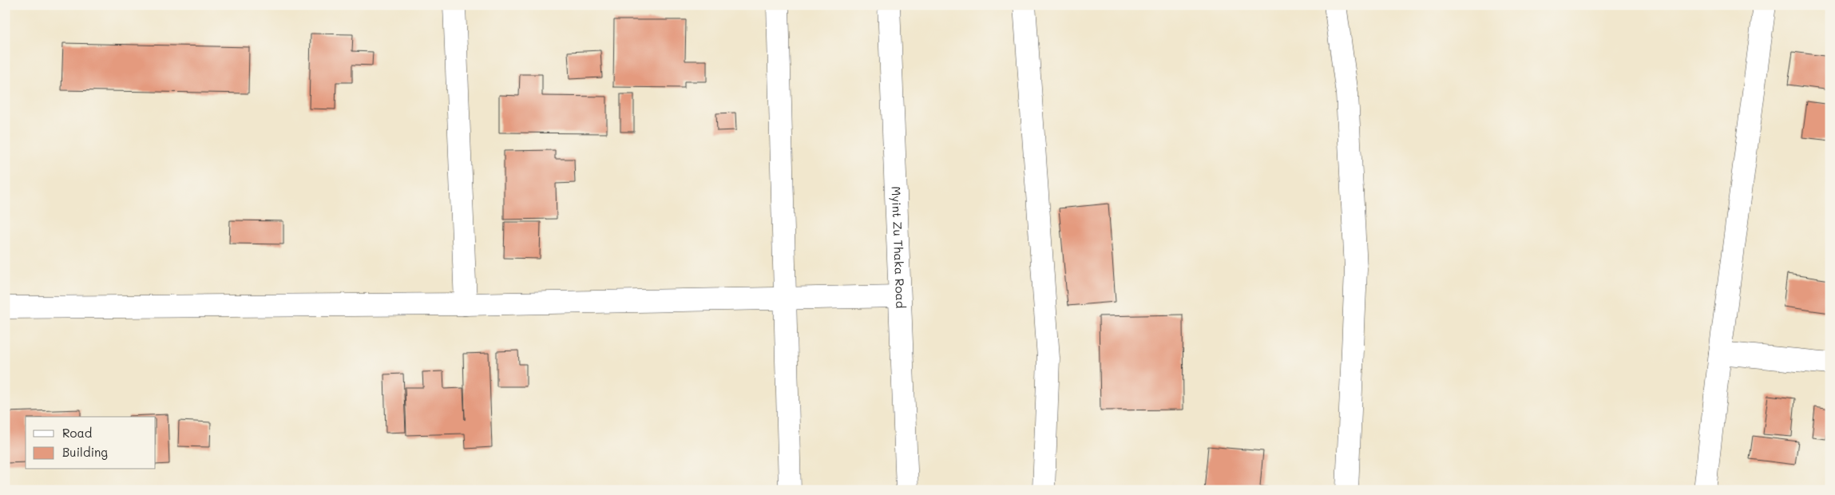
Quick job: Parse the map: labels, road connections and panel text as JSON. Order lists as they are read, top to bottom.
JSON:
{
  "streets": {
    "street": ["Myint Zu Thaka Road"]
  },
  "legend": ["Road", "Building"]
}
